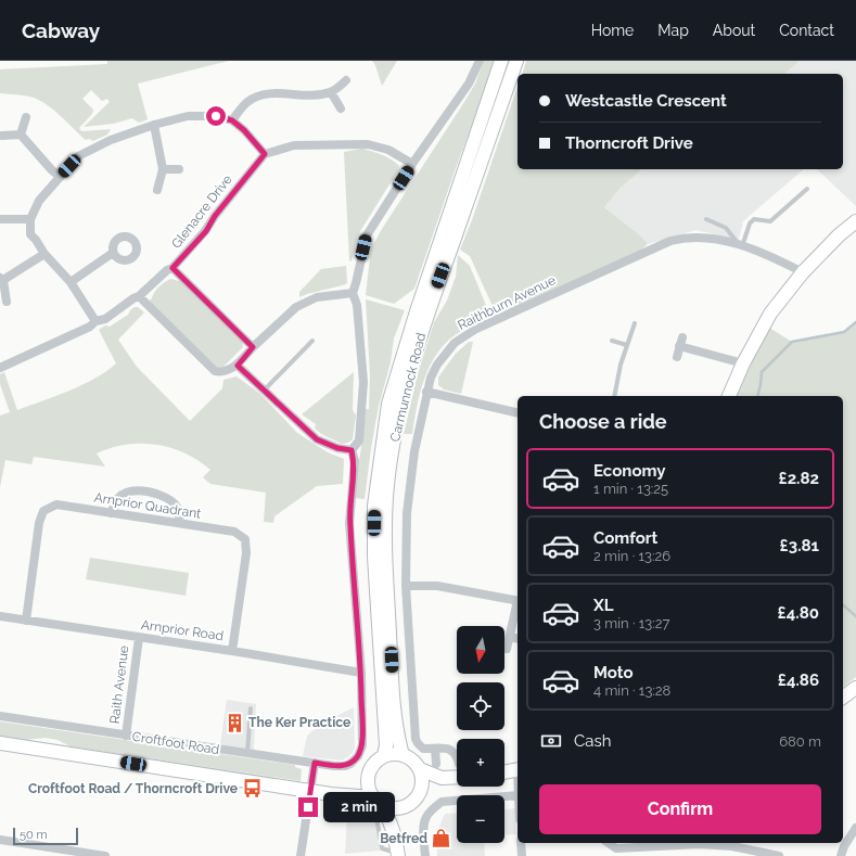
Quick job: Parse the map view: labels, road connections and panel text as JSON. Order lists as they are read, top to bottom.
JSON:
{
  "streets": {
    "main road": ["Carmunnock Road", "Croftfoot Road"],
    "street": [
      "Glenacre Drive",
      "Raithburn Avenue",
      "Arnprior Quadrant",
      "Arnprior Road",
      "Raith Avenue"
    ]
  },
  "crossings": [
    ["Carmunnock Road", "Croftfoot Road"],
    ["Arnprior Quadrant", "Arnprior Road"],
    ["Arnprior Road", "Raith Avenue"],
    ["Arnprior Road", "Croftfoot Road"],
    ["Raith Avenue", "Croftfoot Road"]
  ],
  "places": {
    "building": ["The Ker Practice"],
    "bus stop": ["Croftfoot Road / Thorncroft Drive"],
    "shop": ["Betfred"]
  },
  "scale_bar": "50 m",
  "north": "bottom",
  "page": {
    "header": "Cabway",
    "nav": [
      "Home",
      "Map",
      "About",
      "Contact"
    ],
    "banner": ["Westcastle Crescent", "Thorncroft Drive"],
    "heading": "Choose a ride",
    "list": [
      {
        "name": "Economy",
        "note": "1 min · 13:25",
        "value": "£2.82"
      },
      {
        "name": "Comfort",
        "note": "2 min · 13:26",
        "value": "£3.81"
      },
      {
        "name": "XL",
        "note": "3 min · 13:27",
        "value": "£4.80"
      },
      {
        "name": "Moto",
        "note": "4 min · 13:28",
        "value": "£4.86"
      }
    ],
    "map_buttons": ["+", "−"],
    "pay": ["Cash", "680 m"],
    "buttons": "Confirm",
    "bubble": "2 min",
    "scale": "50 m"
  }
}
